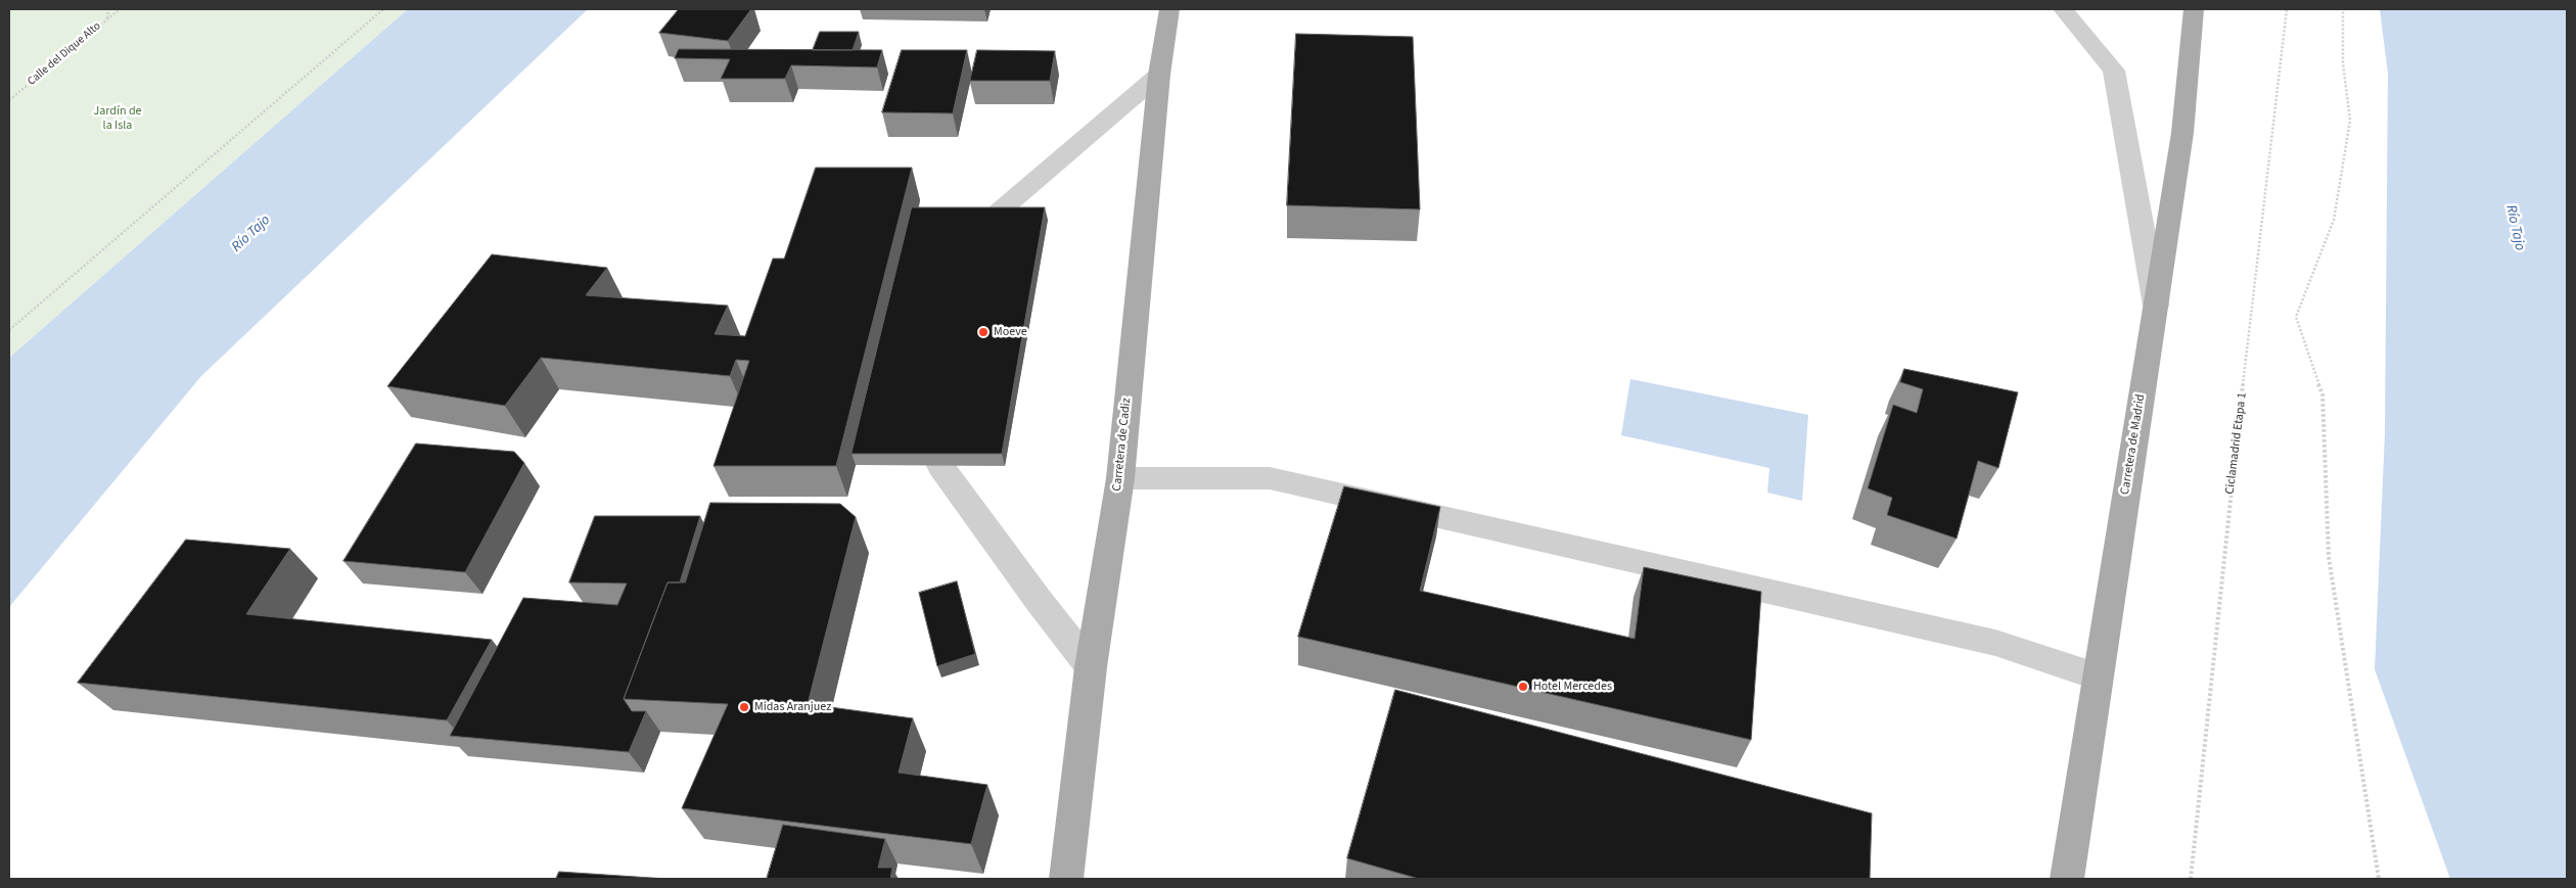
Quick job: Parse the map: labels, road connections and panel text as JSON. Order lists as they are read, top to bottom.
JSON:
{
  "streets": {
    "main road": ["Carretera de Cadiz", "Carretera de Madrid"],
    "path": ["Calle del Dique Alto", "Ciclamadrid Etapa 1"]
  },
  "water": ["Río Tajo"],
  "parks": ["Jardín de la Isla"],
  "places": ["Moeve", "Hotel Mercedes", "Midas Aranjuez"]
}
